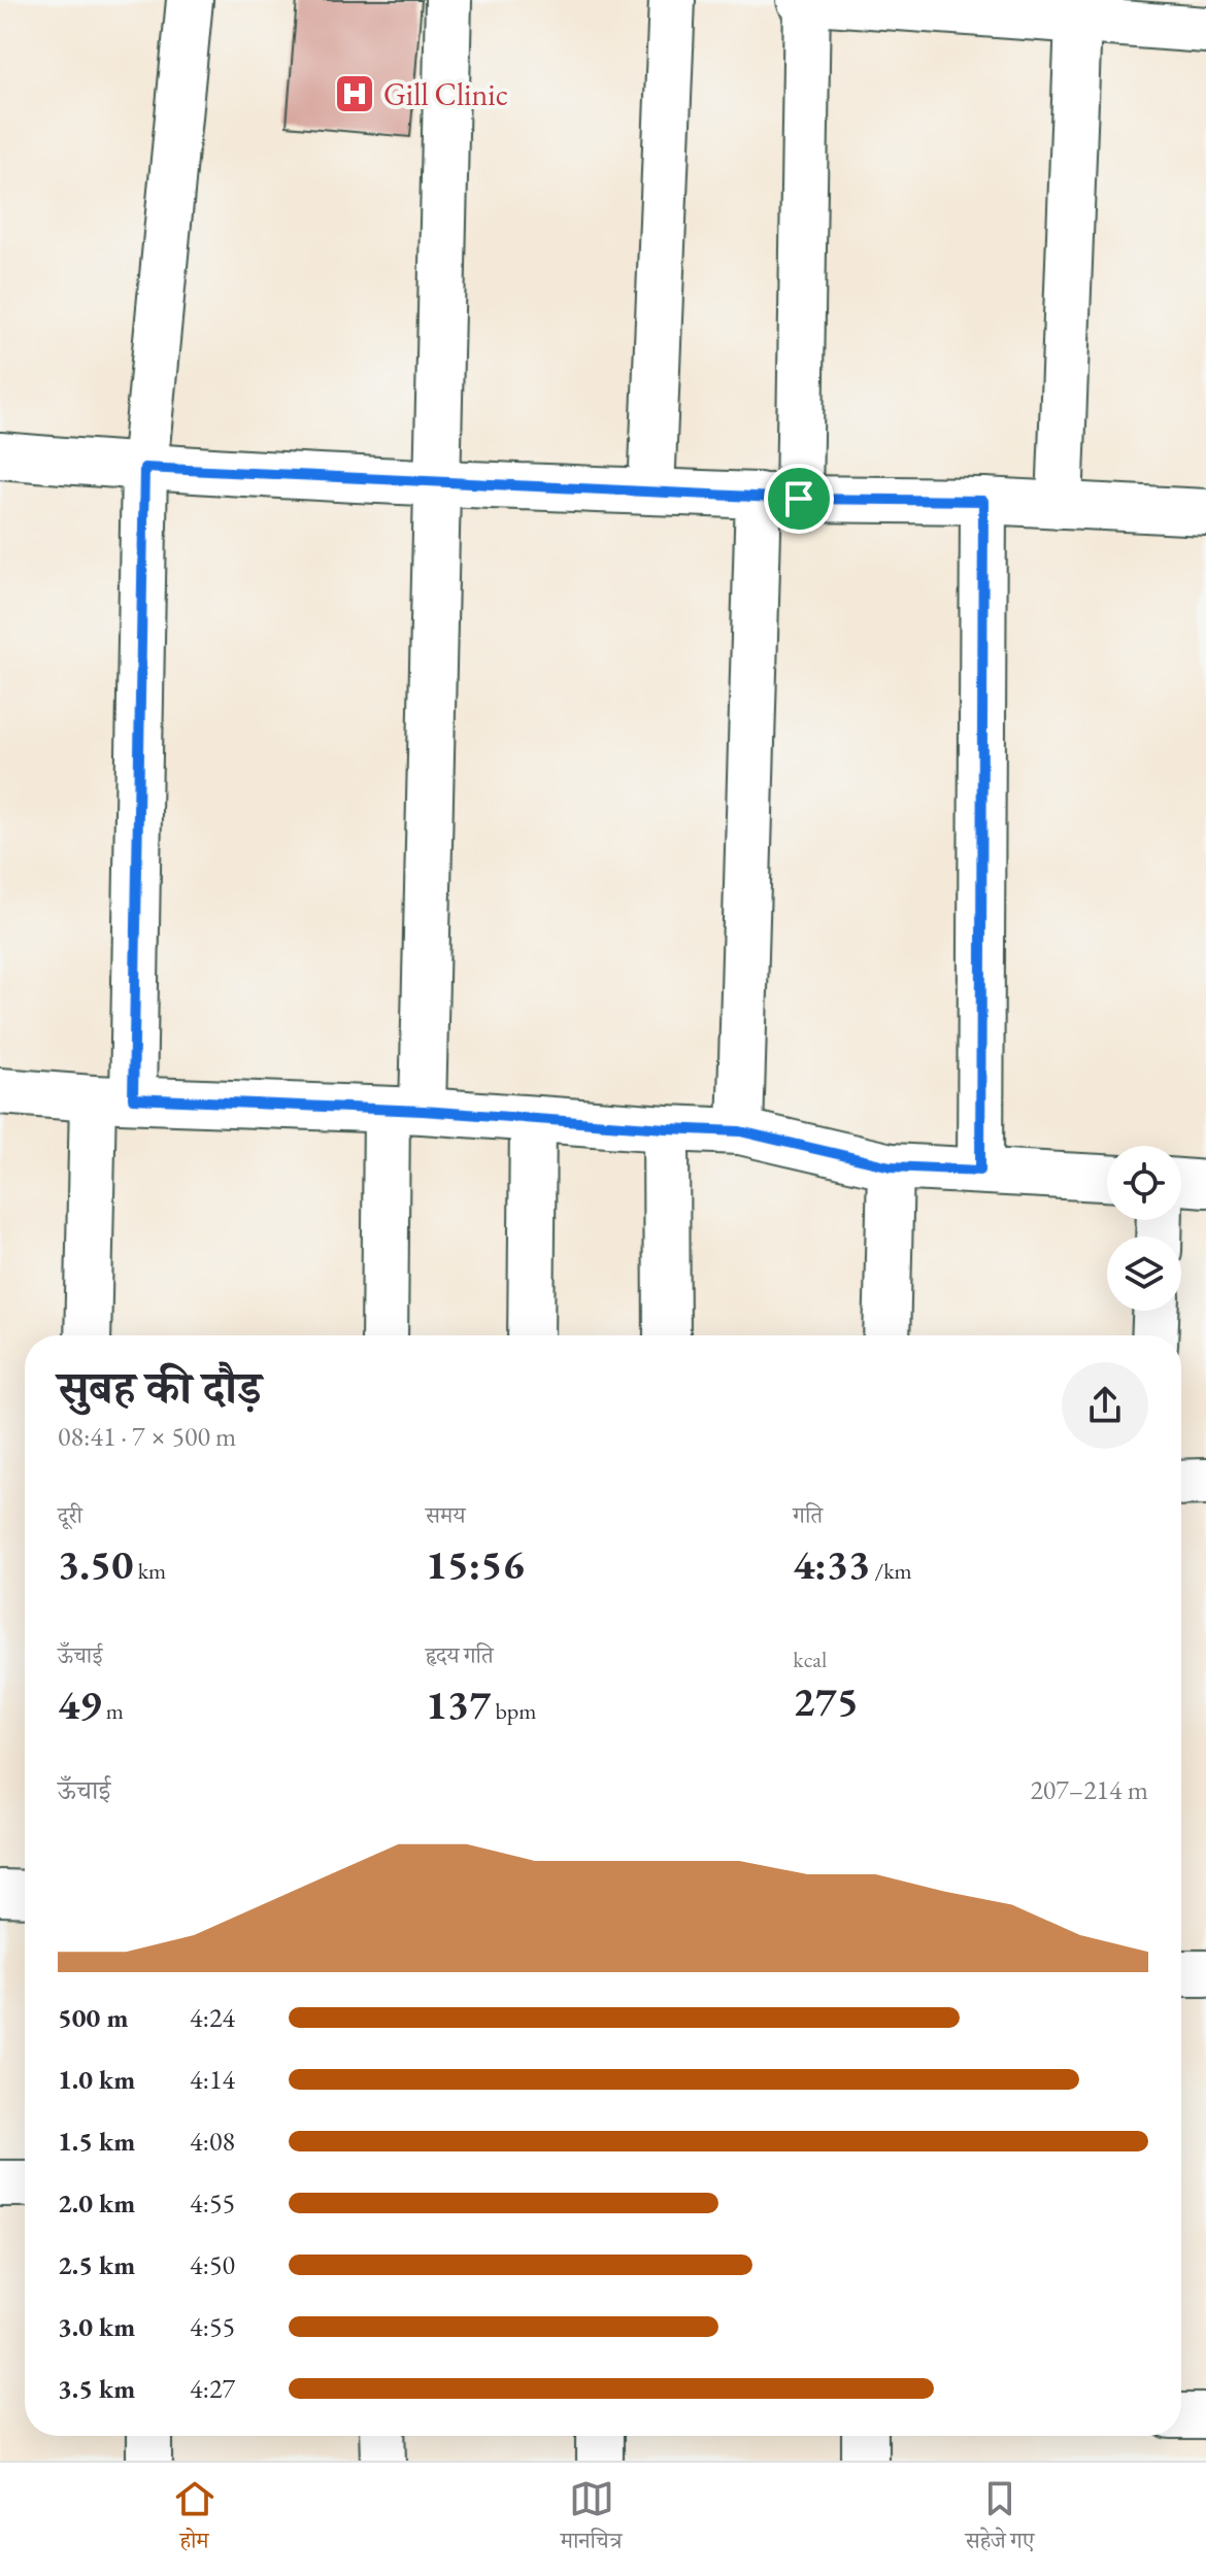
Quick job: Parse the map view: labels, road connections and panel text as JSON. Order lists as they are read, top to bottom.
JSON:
{
  "places": {
    "hospital": ["Gill Clinic"]
  },
  "page": {
    "heading": ["सुबह की दौड़", "08:41 · 7 × 500 m"],
    "stats": [
      ["दूरी", "3.50 km"],
      ["समय", "15:56"],
      ["गति", "4:33 /km"],
      ["ऊँचाई", "49 m"],
      ["हृदय गति", "137 bpm"],
      ["kcal", "275"]
    ],
    "chart": ["ऊँचाई", "207–214 m"],
    "list": [
      {
        "name": "500 m",
        "note": "4:24"
      },
      {
        "name": "1.0 km",
        "note": "4:14"
      },
      {
        "name": "1.5 km",
        "note": "4:08"
      },
      {
        "name": "2.0 km",
        "note": "4:55"
      },
      {
        "name": "2.5 km",
        "note": "4:50"
      },
      {
        "name": "3.0 km",
        "note": "4:55"
      },
      {
        "name": "3.5 km",
        "note": "4:27"
      }
    ],
    "tabs": ["होम", "मानचित्र", "सहेजे गए"]
  }
}
